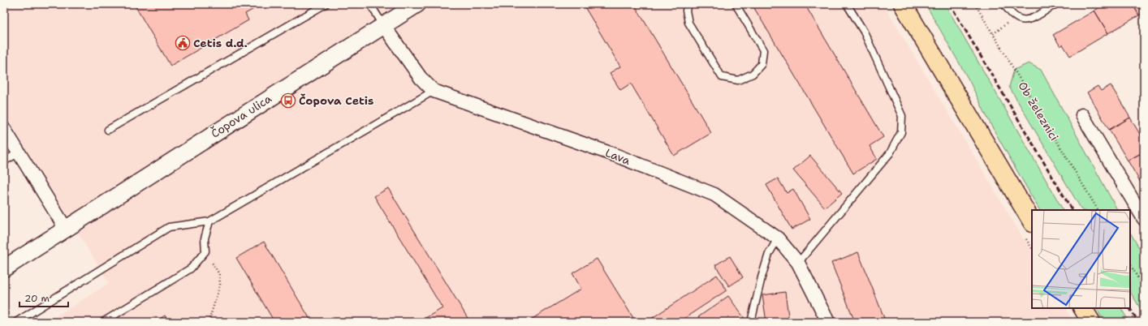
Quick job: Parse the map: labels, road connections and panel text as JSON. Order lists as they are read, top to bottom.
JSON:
{
  "streets": {
    "street": ["Čopova ulica", "Lava"],
    "path": ["Ob železnici"]
  },
  "crossings": [
    ["Čopova ulica", "Lava"]
  ],
  "places": {
    "public building": ["Cetis d.d."],
    "bus stop": ["Čopova Cetis"]
  },
  "scale_bar": "20 m"
}
